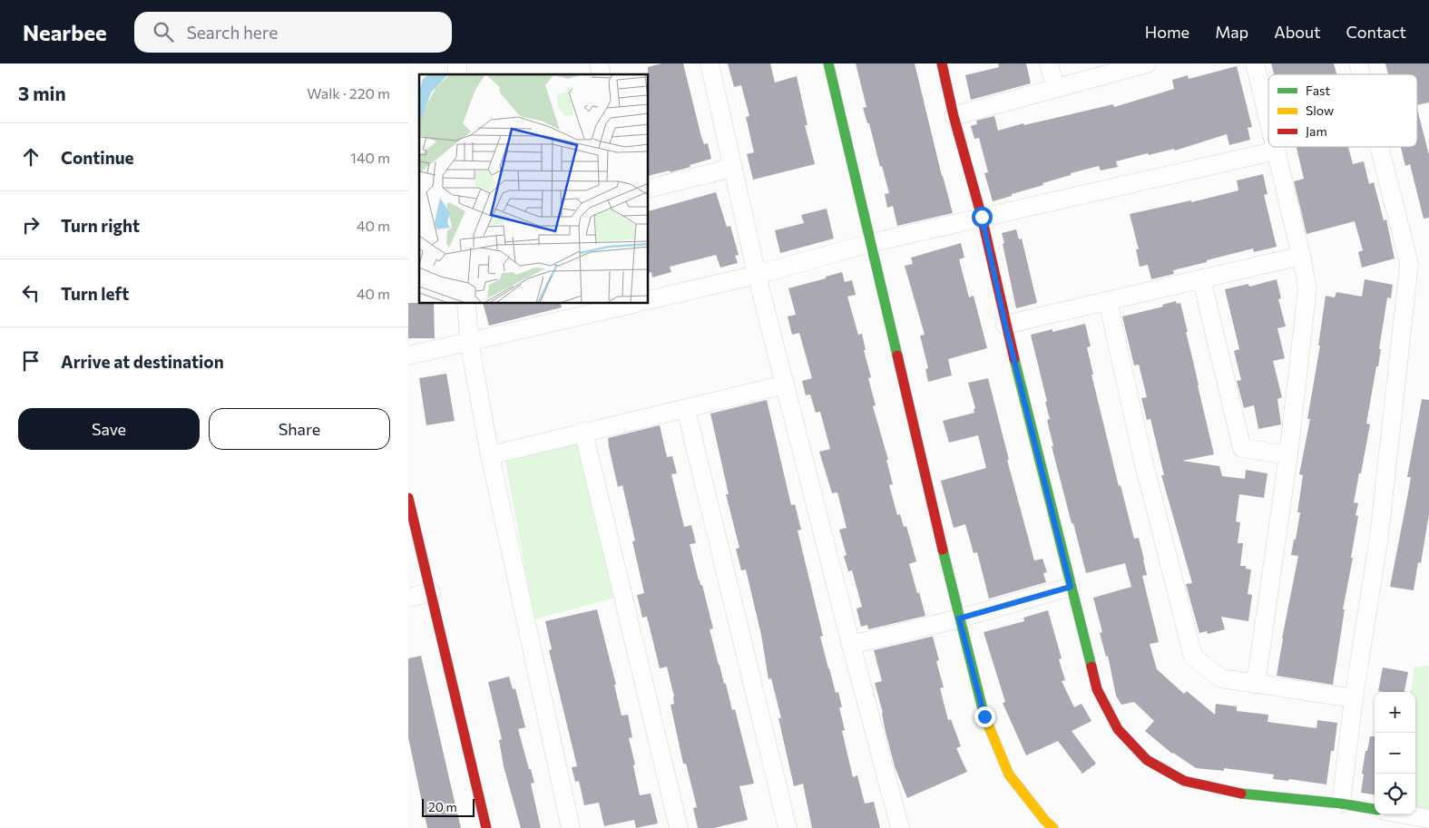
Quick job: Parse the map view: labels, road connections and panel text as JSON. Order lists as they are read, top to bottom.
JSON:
{
  "legend": ["Fast", "Slow", "Jam"],
  "scale_bar": "20 m",
  "page": {
    "header": "Nearbee",
    "search": "Search here",
    "nav": [
      "Home",
      "Map",
      "About",
      "Contact"
    ],
    "heading": ["3 min", "Walk · 220 m"],
    "list": [
      ["Continue", "140 m"],
      ["Turn right", "40 m"],
      ["Turn left", "40 m"],
      "Arrive at destination"
    ],
    "buttons": ["Save", "Share"],
    "map_buttons": ["+", "−"],
    "scale": "20 m"
  }
}
